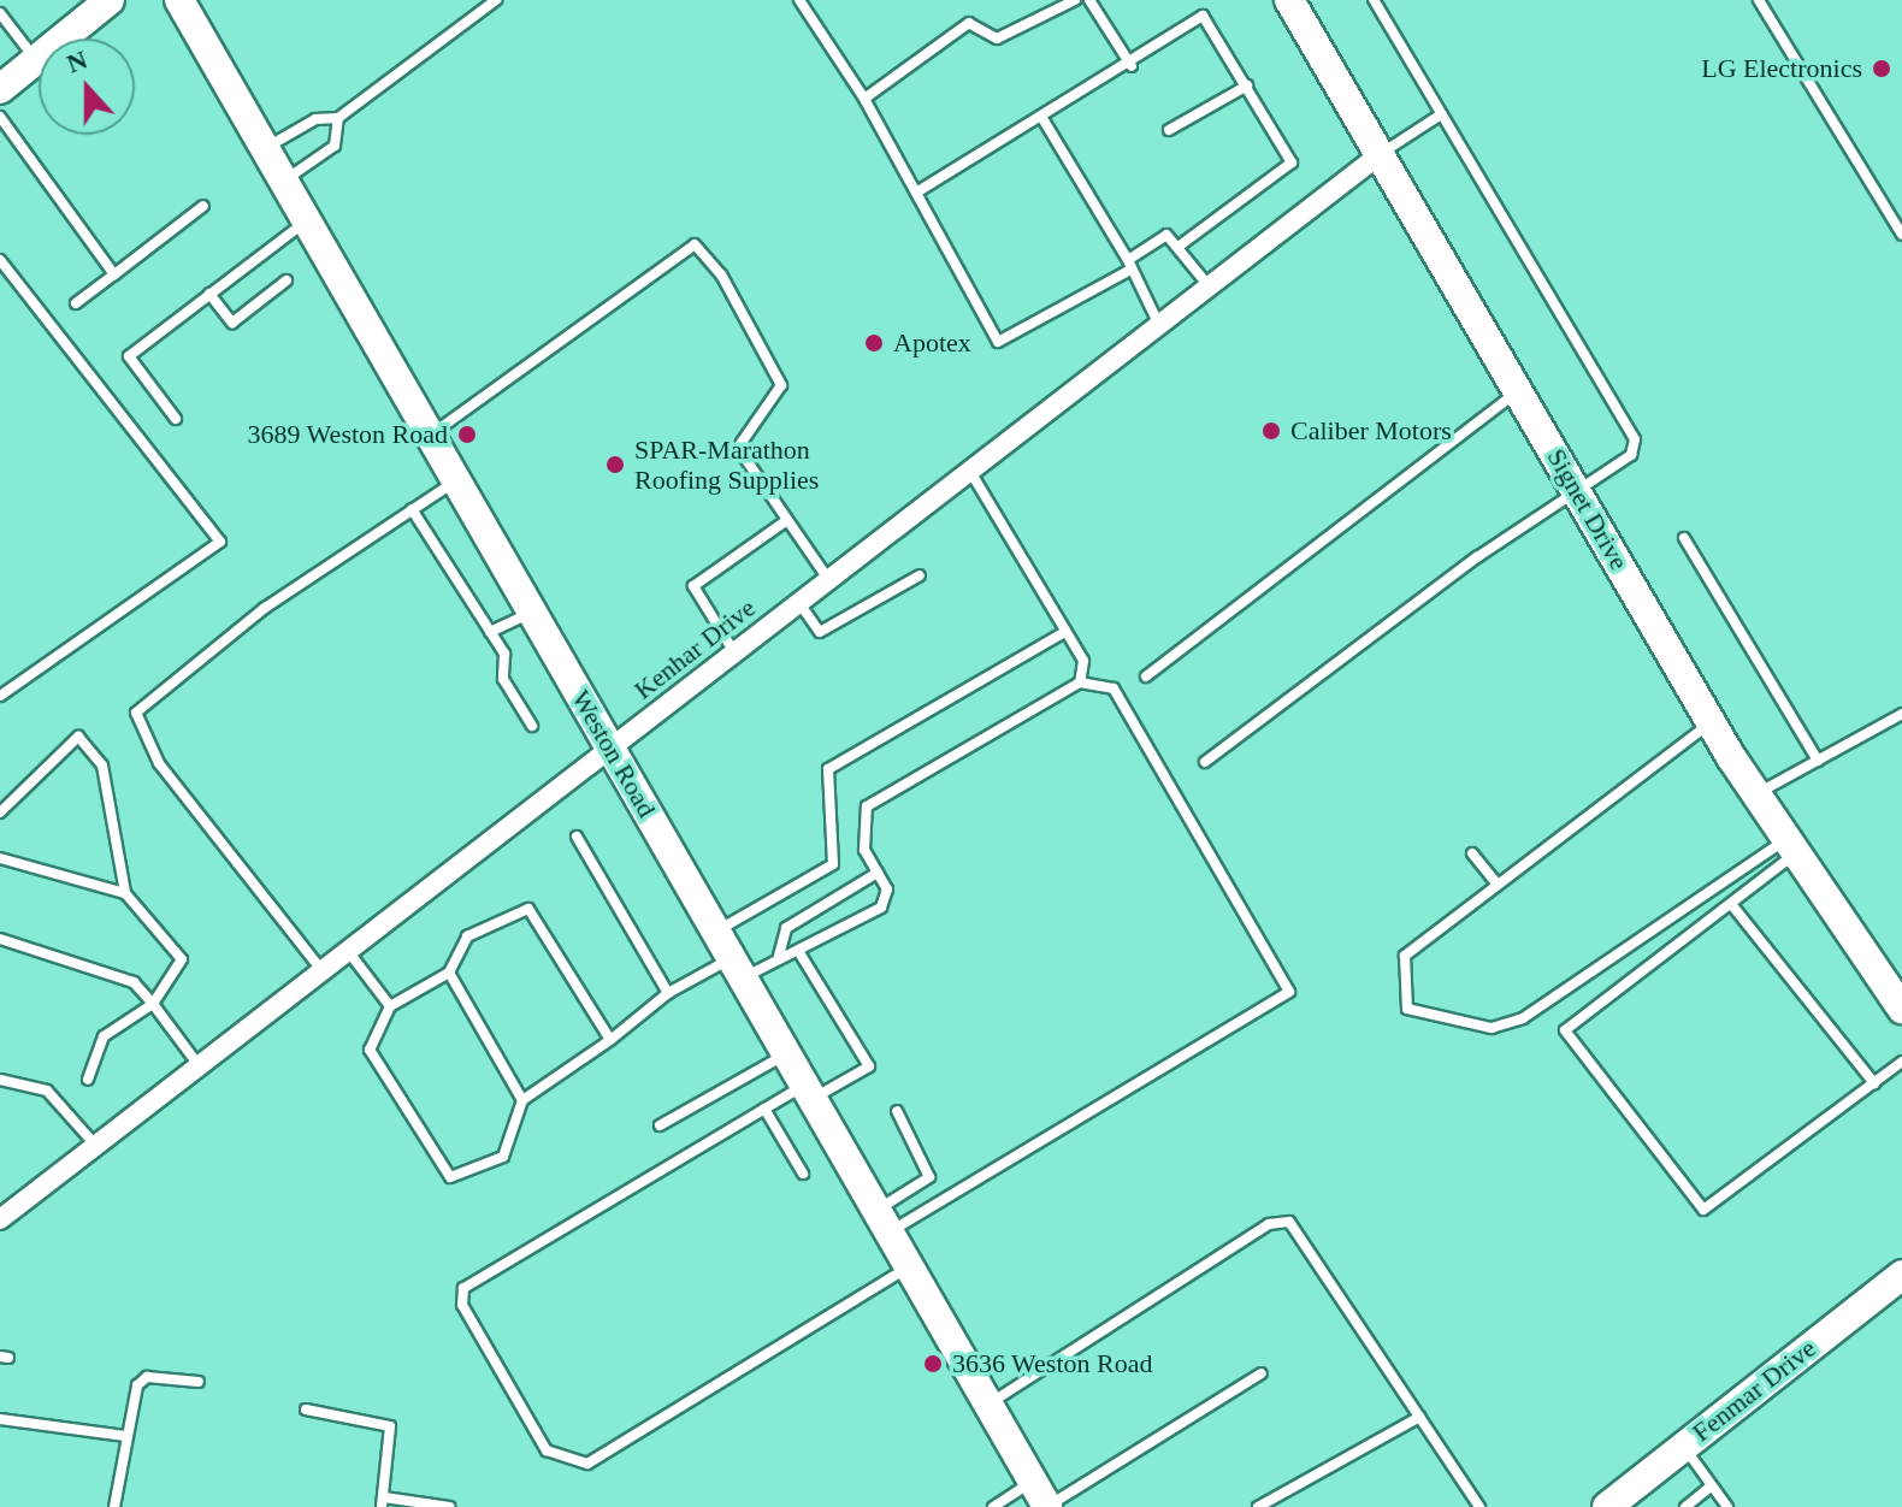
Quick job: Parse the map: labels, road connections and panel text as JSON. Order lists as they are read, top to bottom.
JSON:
{
  "streets": {
    "street": [
      "Signet Drive",
      "Kenhar Drive",
      "Weston Road",
      "Fenmar Drive"
    ]
  },
  "crossings": [
    ["Signet Drive", "Kenhar Drive"],
    ["Kenhar Drive", "Weston Road"]
  ],
  "places": [
    "LG Electronics",
    "Apotex",
    "Caliber Motors",
    "3689 Weston Road",
    "SPAR-Marathon Roofing Supplies",
    "3636 Weston Road"
  ],
  "north": "top"
}
